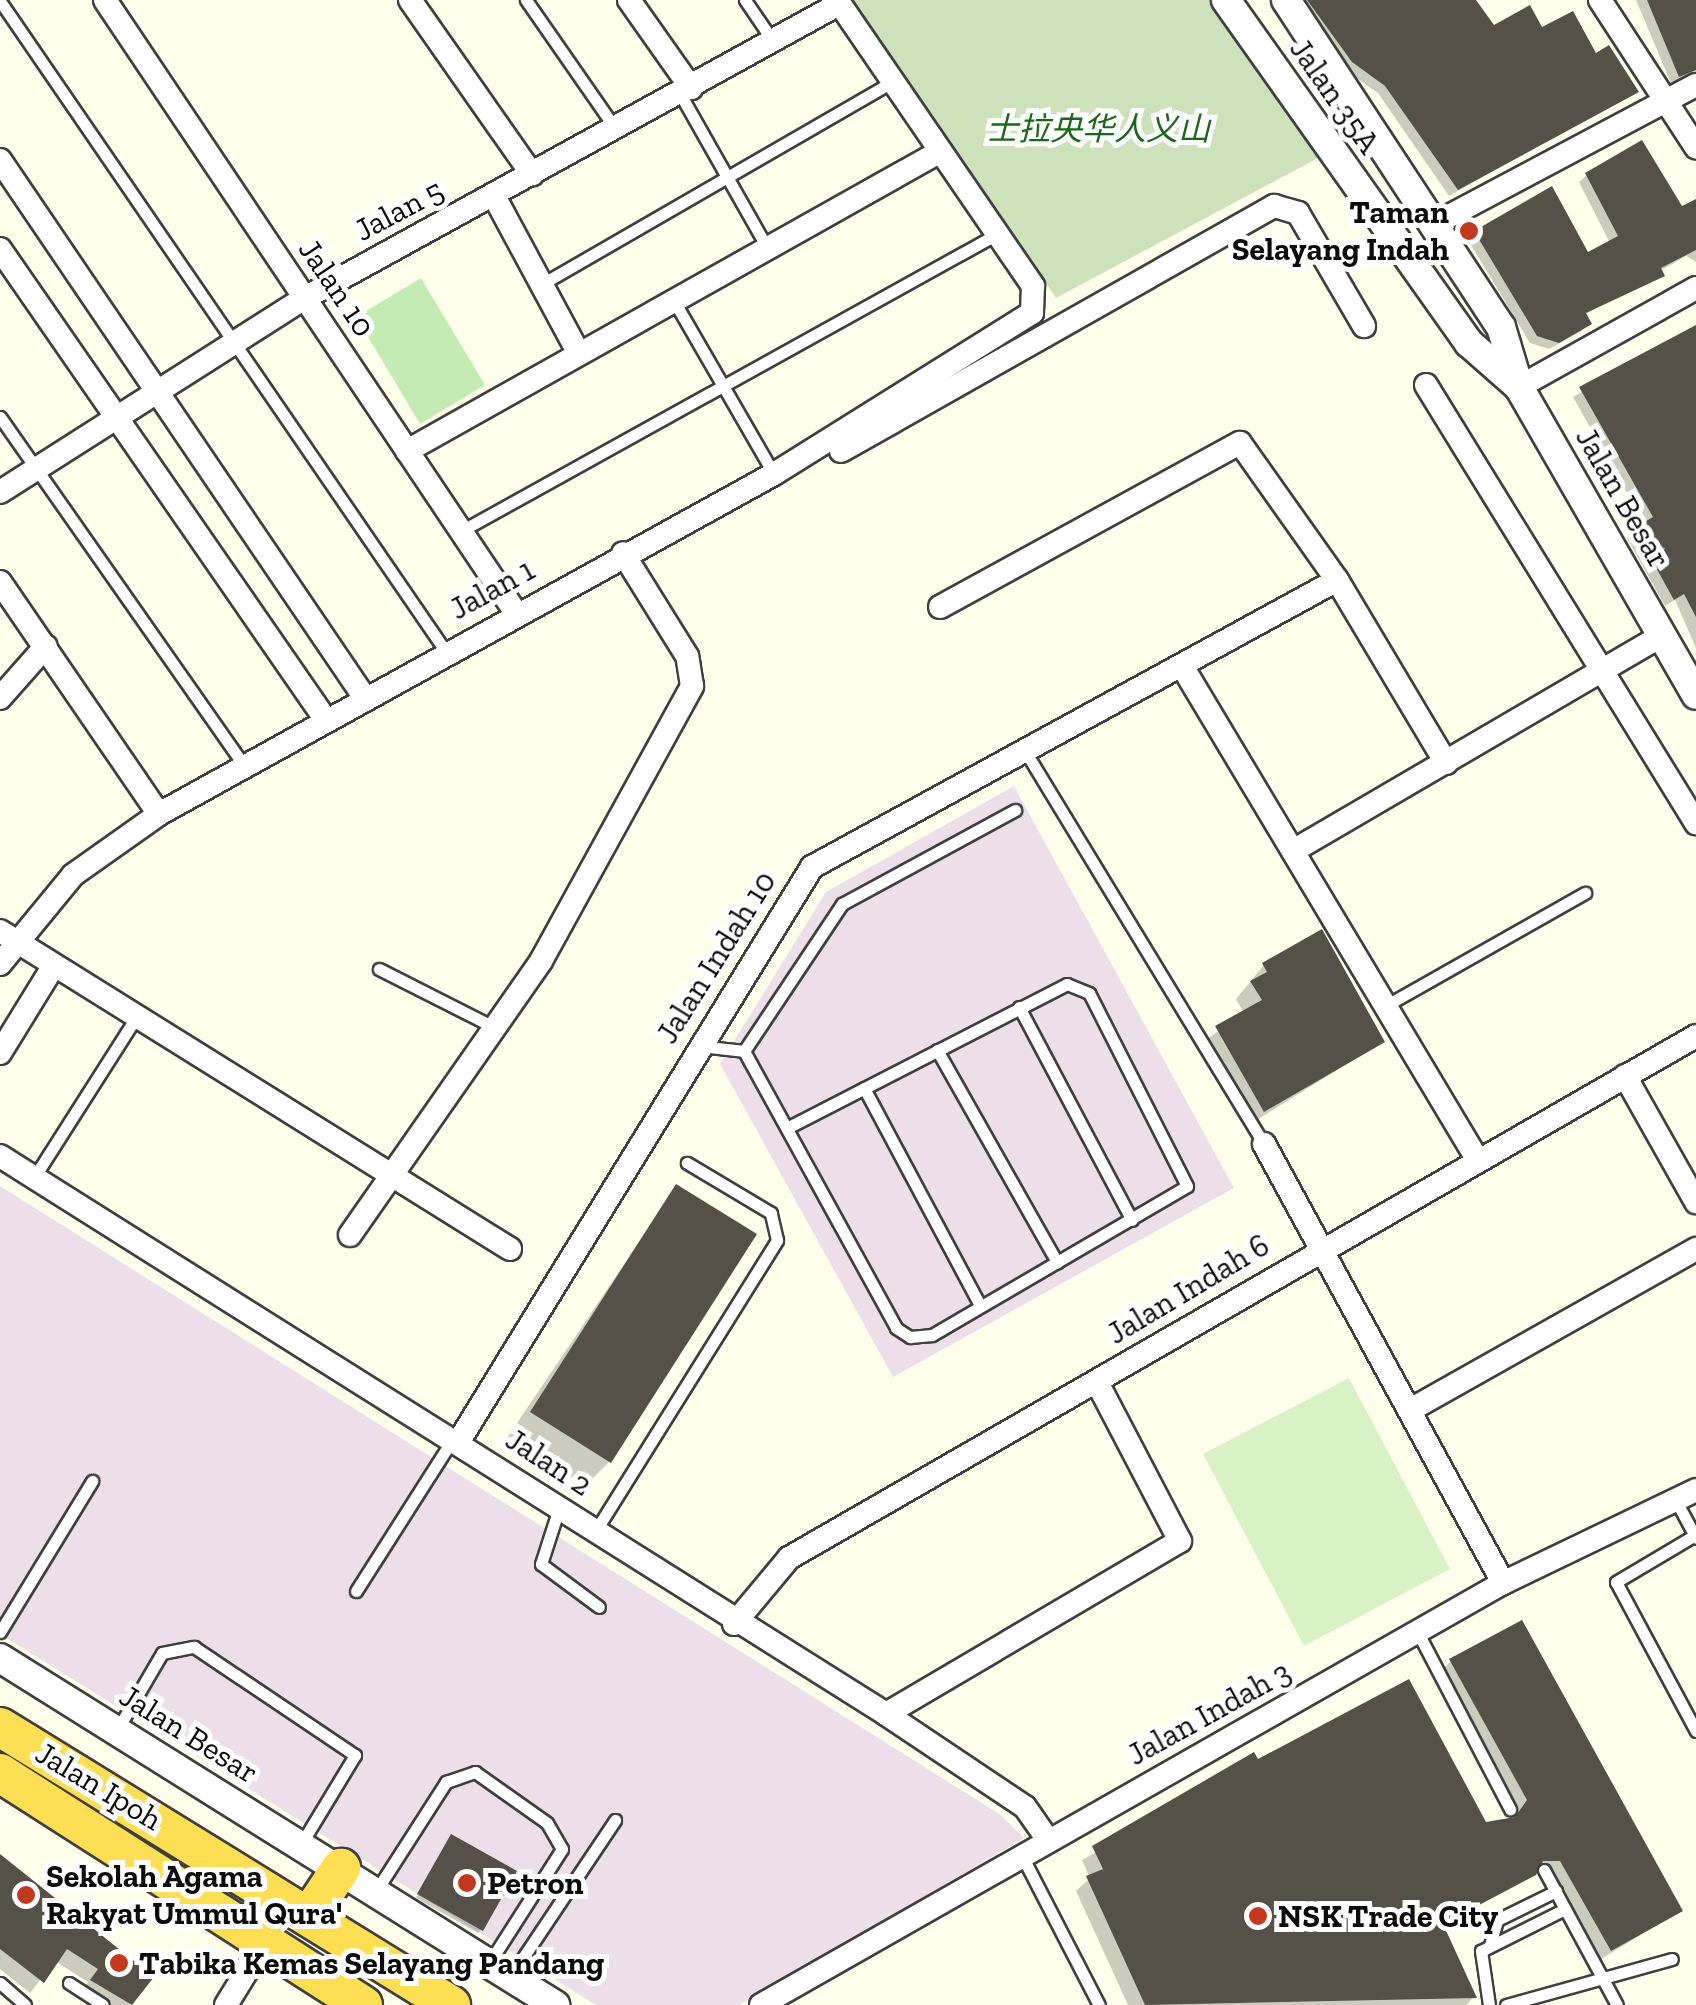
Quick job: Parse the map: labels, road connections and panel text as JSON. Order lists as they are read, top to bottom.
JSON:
{
  "streets": {
    "highway": ["Jalan Ipoh"],
    "street": [
      "Jalan 35A",
      "Jalan 5",
      "Jalan 10",
      "Jalan Besar",
      "Jalan 1",
      "Jalan Indah 10",
      "Jalan Indah 6",
      "Jalan 2",
      "Jalan Indah 3"
    ]
  },
  "crossings": [
    ["Jalan 35A", "Jalan Besar"],
    ["Jalan 5", "Jalan 10"],
    ["Jalan 10", "Jalan 1"],
    ["Jalan Indah 10", "Jalan 2"],
    ["Jalan Indah 6", "Jalan 2"],
    ["Jalan 2", "Jalan Indah 3"]
  ],
  "parks": ["士拉央华人义山"],
  "places": [
    "Taman Selayang Indah",
    "Petron",
    "Sekolah Agama Rakyat Ummul Qura'",
    "NSK Trade City",
    "Tabika Kemas Selayang Pandang"
  ]
}
